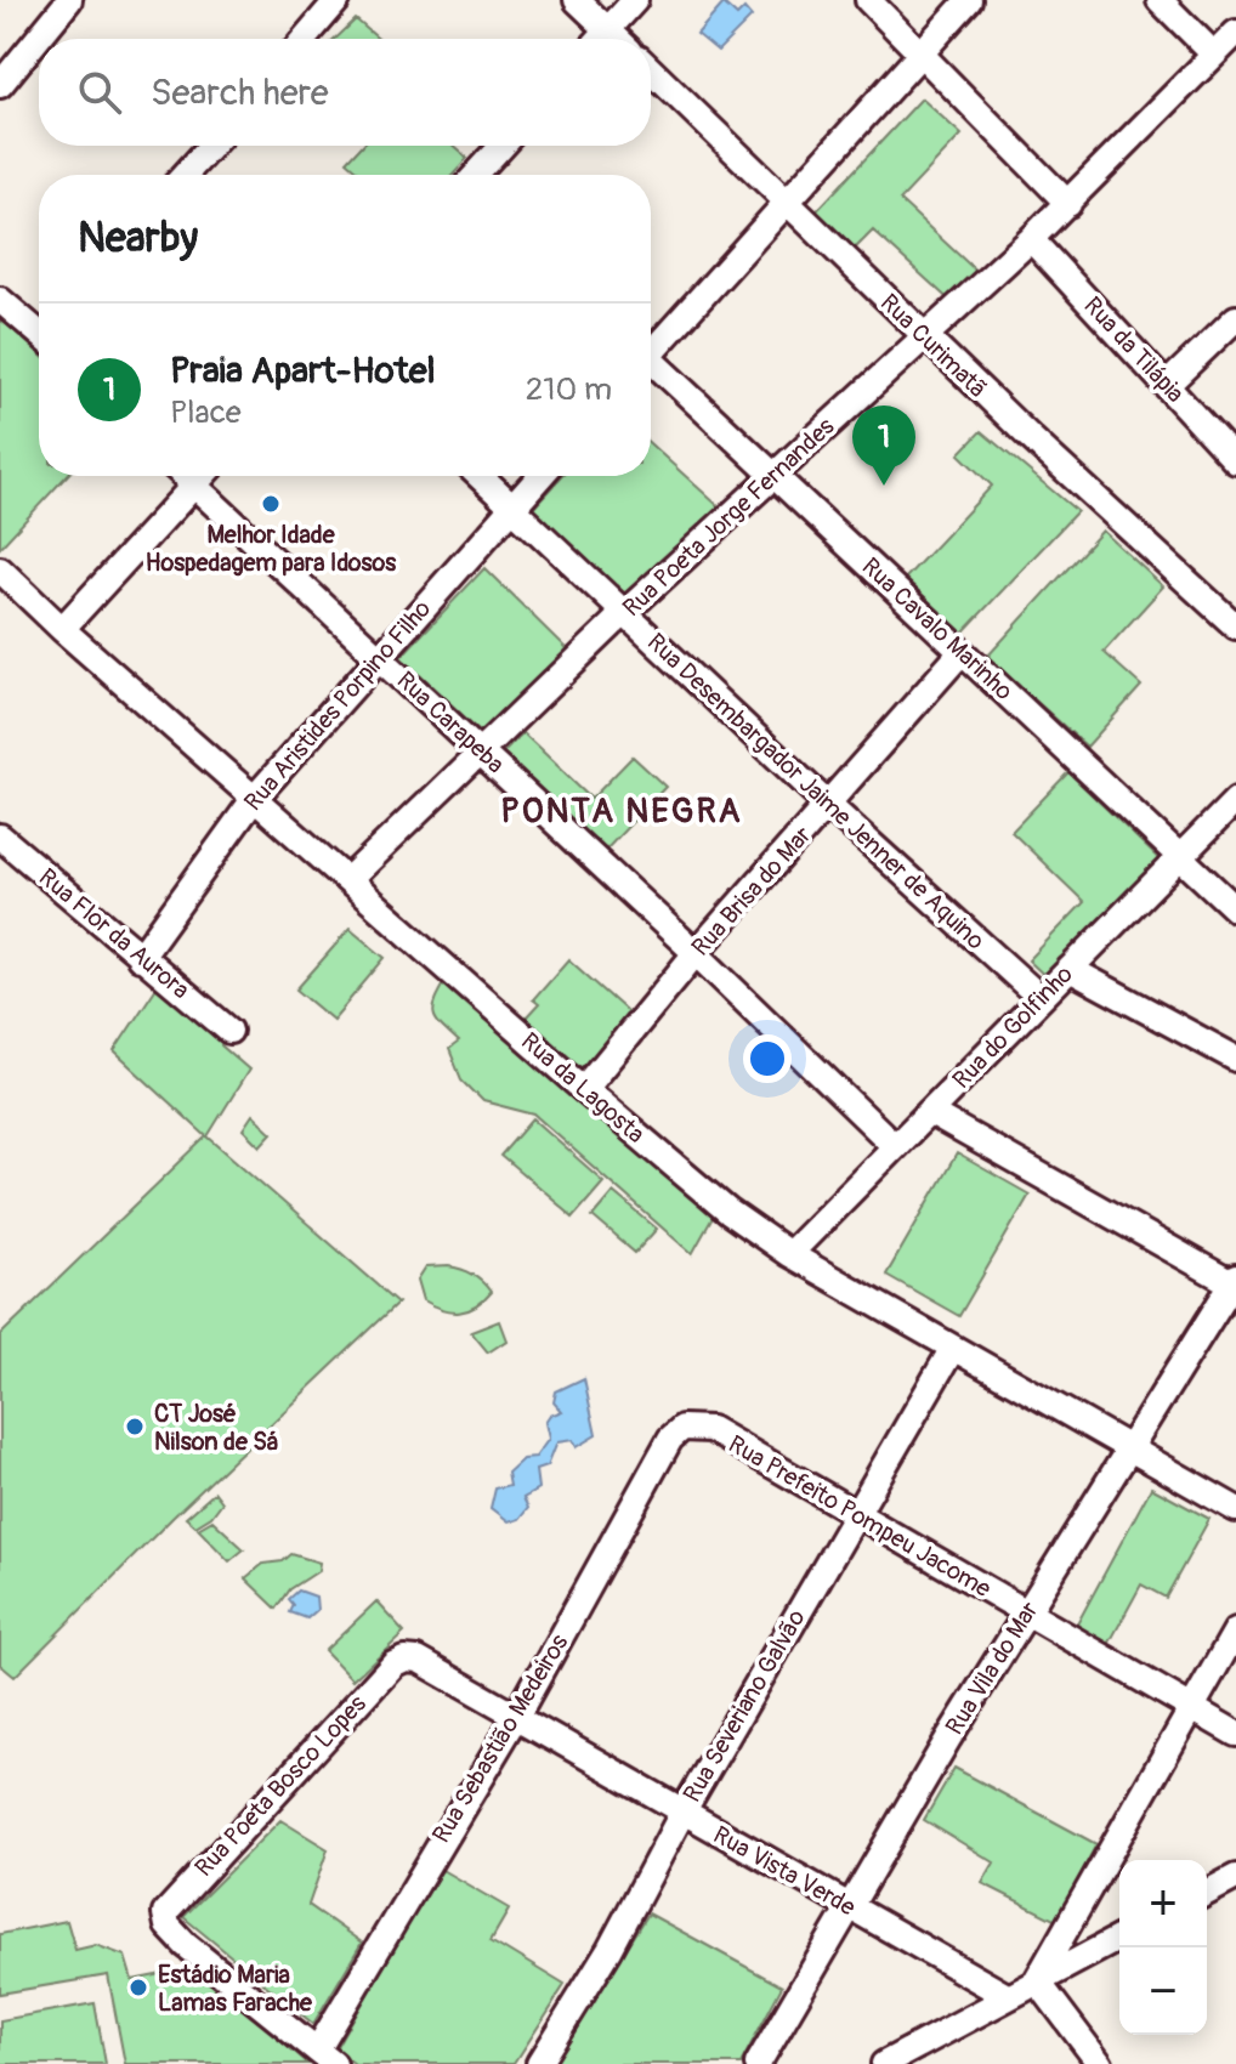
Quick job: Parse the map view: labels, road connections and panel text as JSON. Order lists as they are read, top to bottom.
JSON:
{
  "streets": {
    "street": [
      "Rua Curimatã",
      "Rua da Tilápia",
      "Rua Poeta Jorge Fernandes",
      "Rua Cavalo Marinho",
      "Rua Aristides Porpino Filho",
      "Rua Carapeba",
      "Rua Desembargador Jaime Jenner de Aquino",
      "Rua Brisa do Mar",
      "Rua Flor da Aurora",
      "Rua do Golfinho",
      "Rua da Lagosta",
      "Rua Prefeito Pompeu Jacome",
      "Rua Vila do Mar",
      "Rua Severiano Galvão",
      "Rua Sebastião Medeiros",
      "Rua Poeta Bosco Lopes",
      "Rua Vista Verde"
    ]
  },
  "crossings": [
    ["Rua Curimatã", "Rua Poeta Jorge Fernandes"],
    ["Rua da Tilápia", "Rua Poeta Jorge Fernandes"],
    ["Rua Poeta Jorge Fernandes", "Rua Cavalo Marinho"],
    ["Rua Poeta Jorge Fernandes", "Rua Carapeba"],
    ["Rua Poeta Jorge Fernandes", "Rua Desembargador Jaime Jenner de Aquino"],
    ["Rua Poeta Jorge Fernandes", "Rua da Lagosta"],
    ["Rua Cavalo Marinho", "Rua Brisa do Mar"],
    ["Rua Cavalo Marinho", "Rua do Golfinho"],
    ["Rua Aristides Porpino Filho", "Rua Carapeba"],
    ["Rua Aristides Porpino Filho", "Rua Desembargador Jaime Jenner de Aquino"],
    ["Rua Aristides Porpino Filho", "Rua Flor da Aurora"],
    ["Rua Aristides Porpino Filho", "Rua da Lagosta"],
    ["Rua Carapeba", "Rua Brisa do Mar"],
    ["Rua Carapeba", "Rua do Golfinho"],
    ["Rua Desembargador Jaime Jenner de Aquino", "Rua Brisa do Mar"],
    ["Rua Desembargador Jaime Jenner de Aquino", "Rua do Golfinho"],
    ["Rua Brisa do Mar", "Rua da Lagosta"],
    ["Rua do Golfinho", "Rua da Lagosta"],
    ["Rua da Lagosta", "Rua Vila do Mar"],
    ["Rua da Lagosta", "Rua Severiano Galvão"],
    ["Rua Prefeito Pompeu Jacome", "Rua Vila do Mar"],
    ["Rua Prefeito Pompeu Jacome", "Rua Severiano Galvão"],
    ["Rua Prefeito Pompeu Jacome", "Rua Sebastião Medeiros"],
    ["Rua Vila do Mar", "Rua Vista Verde"],
    ["Rua Severiano Galvão", "Rua Vista Verde"],
    ["Rua Sebastião Medeiros", "Rua Poeta Bosco Lopes"],
    ["Rua Sebastião Medeiros", "Rua Vista Verde"],
    ["Rua Poeta Bosco Lopes", "Rua Vista Verde"]
  ],
  "districts": ["PONTA NEGRA"],
  "places": ["Melhor Idade Hospedagem para Idosos", "CT José Nilson de Sá", "Estádio Maria Lamas Farache"],
  "page": {
    "search": "Search here",
    "heading": "Nearby",
    "list": [
      {
        "mark": "1",
        "name": "Praia Apart-Hotel",
        "note": "Place",
        "value": "210 m"
      }
    ],
    "pins": "1",
    "map_buttons": ["+", "−"]
  }
}
